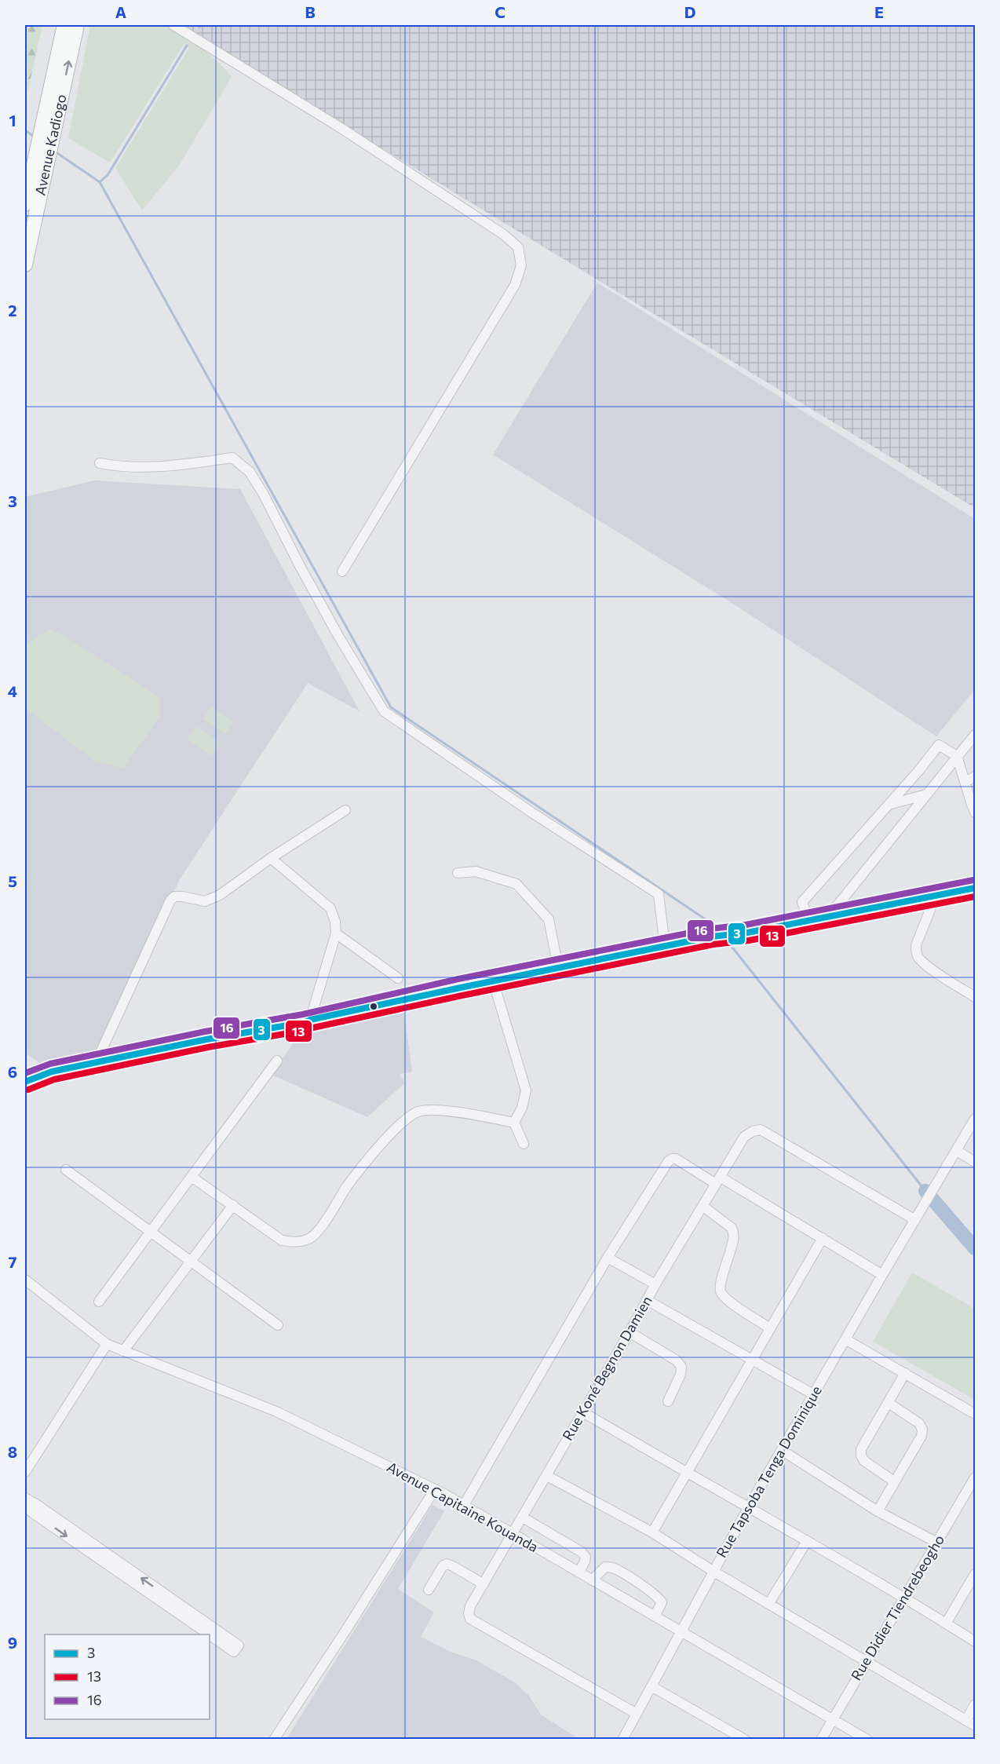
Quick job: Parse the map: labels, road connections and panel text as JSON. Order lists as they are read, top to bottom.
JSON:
{
  "streets": {
    "highway": ["Avenue Kadiogo"],
    "street": [
      "Rue Koné Begnon Damien",
      "Rue Tapsoba Tenga Dominique",
      "Avenue Capitaine Kouanda",
      "Rue Didier Tiendrebeogho"
    ]
  },
  "crossings": [
    ["Rue Koné Begnon Damien", "Rue Tapsoba Tenga Dominique"],
    ["Rue Koné Begnon Damien", "Avenue Capitaine Kouanda"],
    ["Rue Tapsoba Tenga Dominique", "Avenue Capitaine Kouanda"],
    ["Avenue Capitaine Kouanda", "Rue Didier Tiendrebeogho"]
  ],
  "lines": ["transit line 16", "transit line 3", "transit line 13"],
  "legend": ["3", "13", "16"],
  "grid": {
    "columns": [
      "A",
      "B",
      "C",
      "D",
      "E"
    ],
    "rows": [
      "1",
      "2",
      "3",
      "4",
      "5",
      "6",
      "7",
      "8",
      "9"
    ]
  }
}
